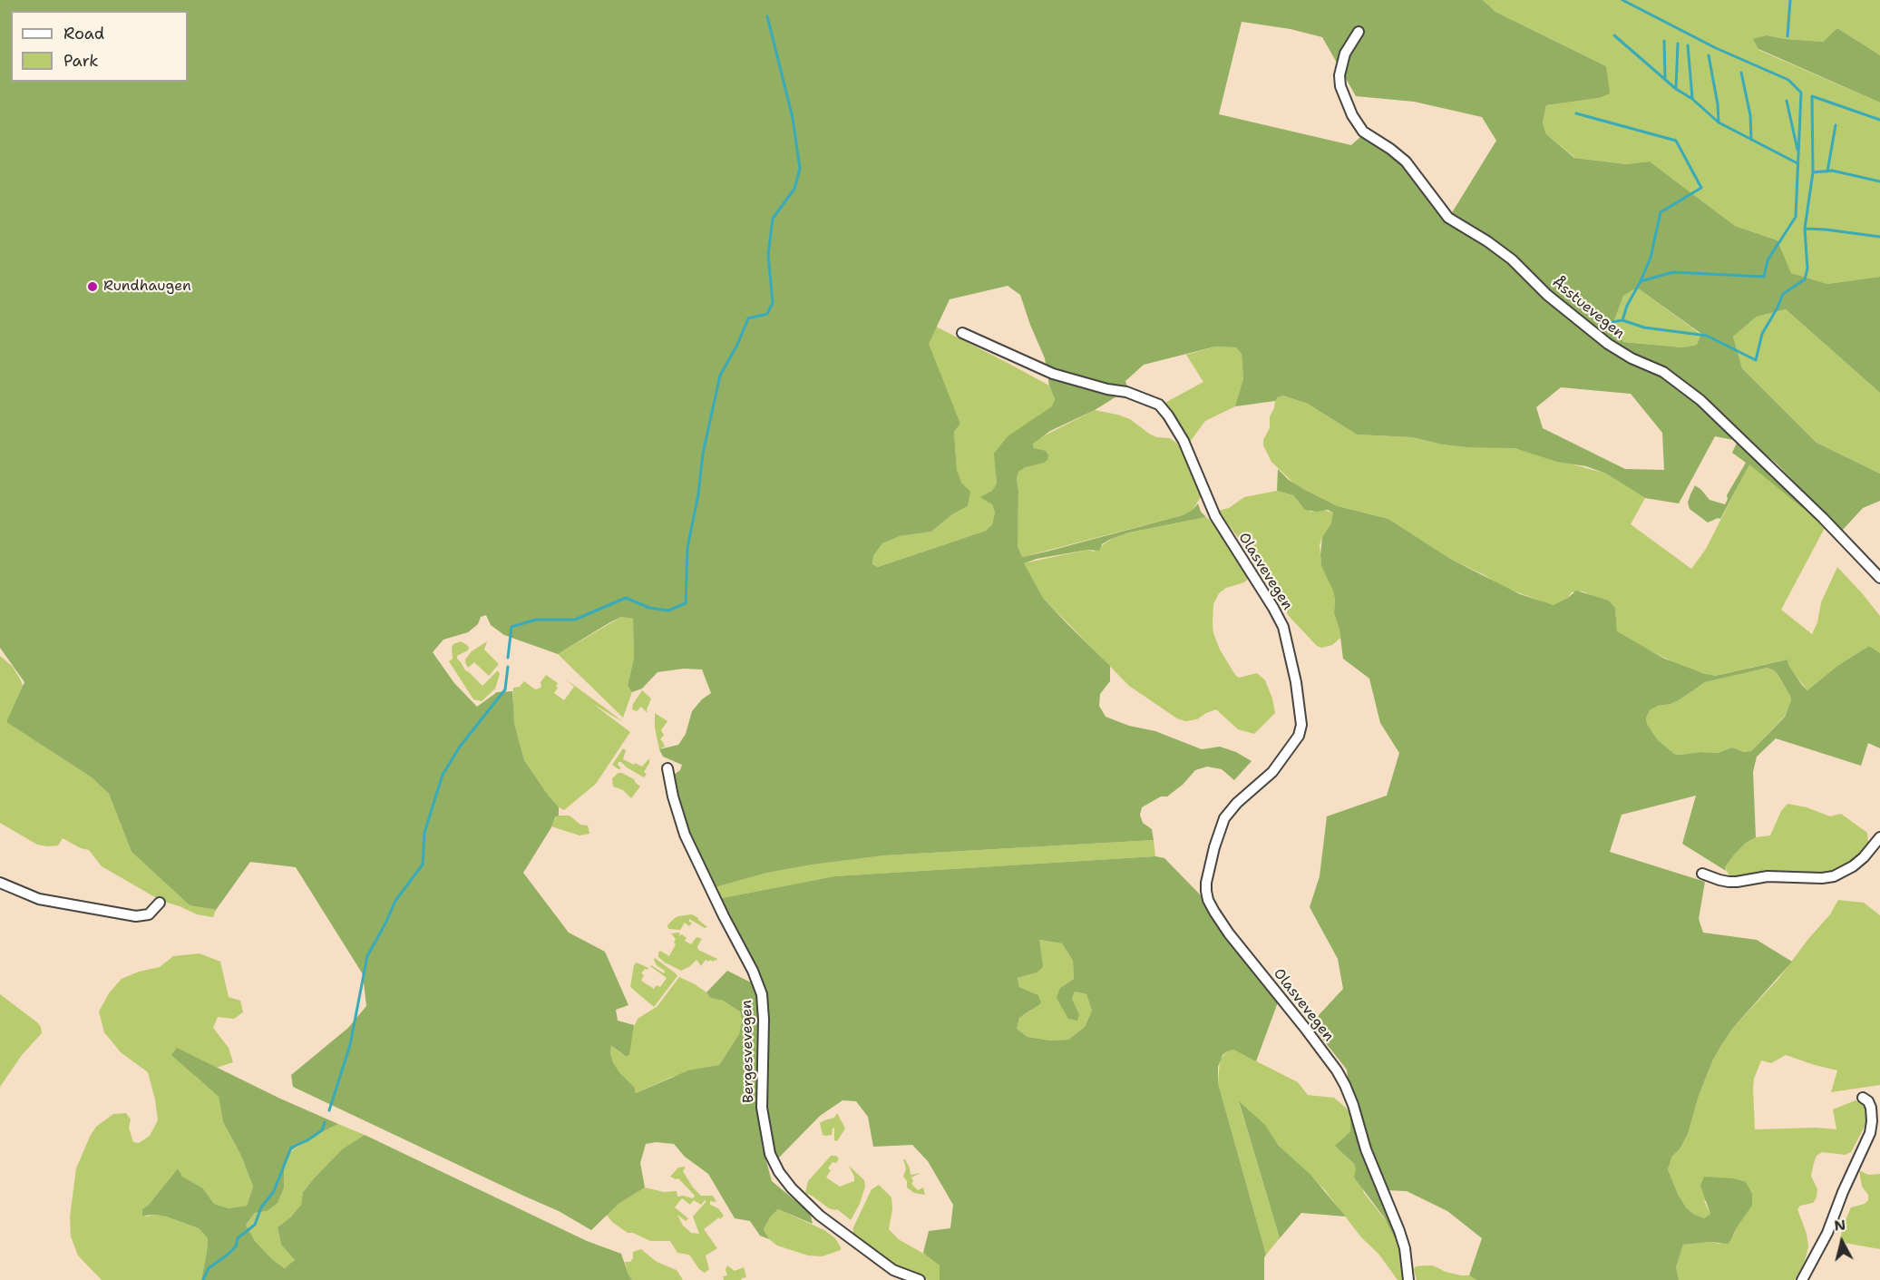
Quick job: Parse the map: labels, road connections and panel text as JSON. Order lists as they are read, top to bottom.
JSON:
{
  "streets": {
    "street": ["Åsstuevegen", "Olasvevegen", "Bergesvevegen"]
  },
  "places": ["Rundhaugen"],
  "legend": ["Road", "Park"],
  "north": "top"
}
